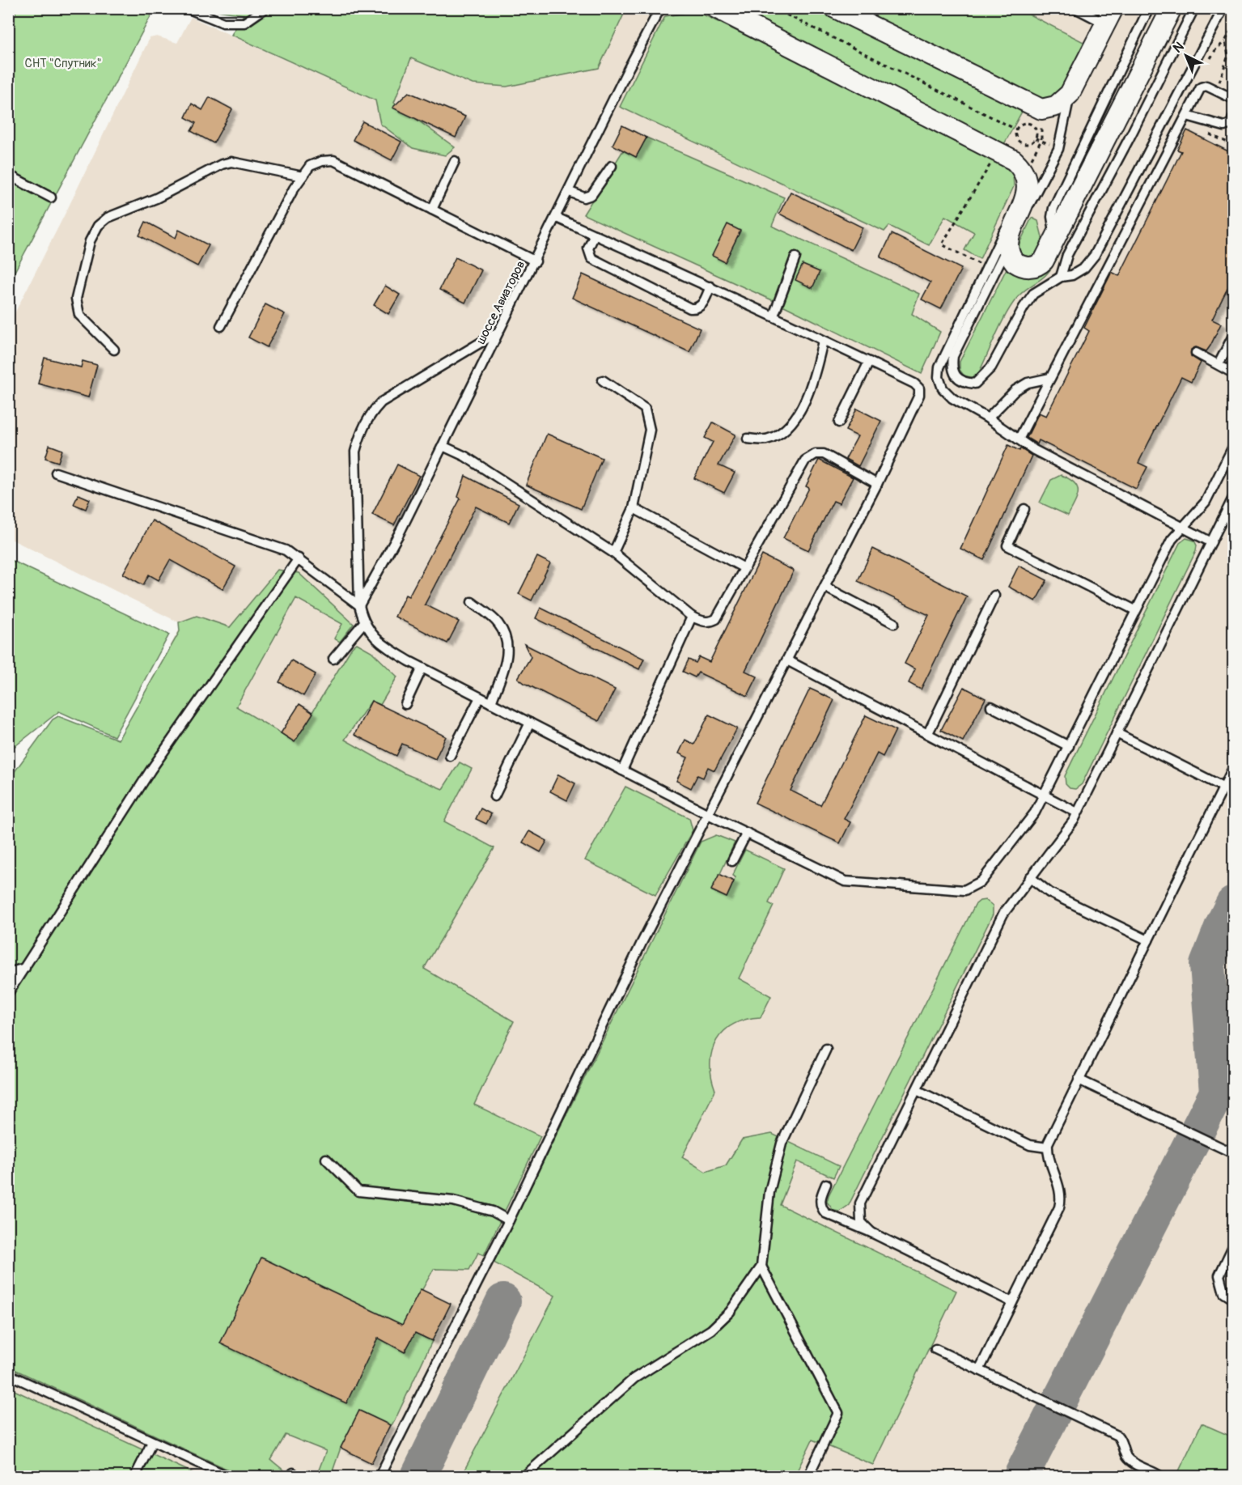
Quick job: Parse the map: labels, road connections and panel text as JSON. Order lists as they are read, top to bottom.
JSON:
{
  "streets": {
    "lane": ["шоссе Авиаторов"]
  },
  "parks": ["СНТ \"Спутник\""],
  "north": "top left"
}
